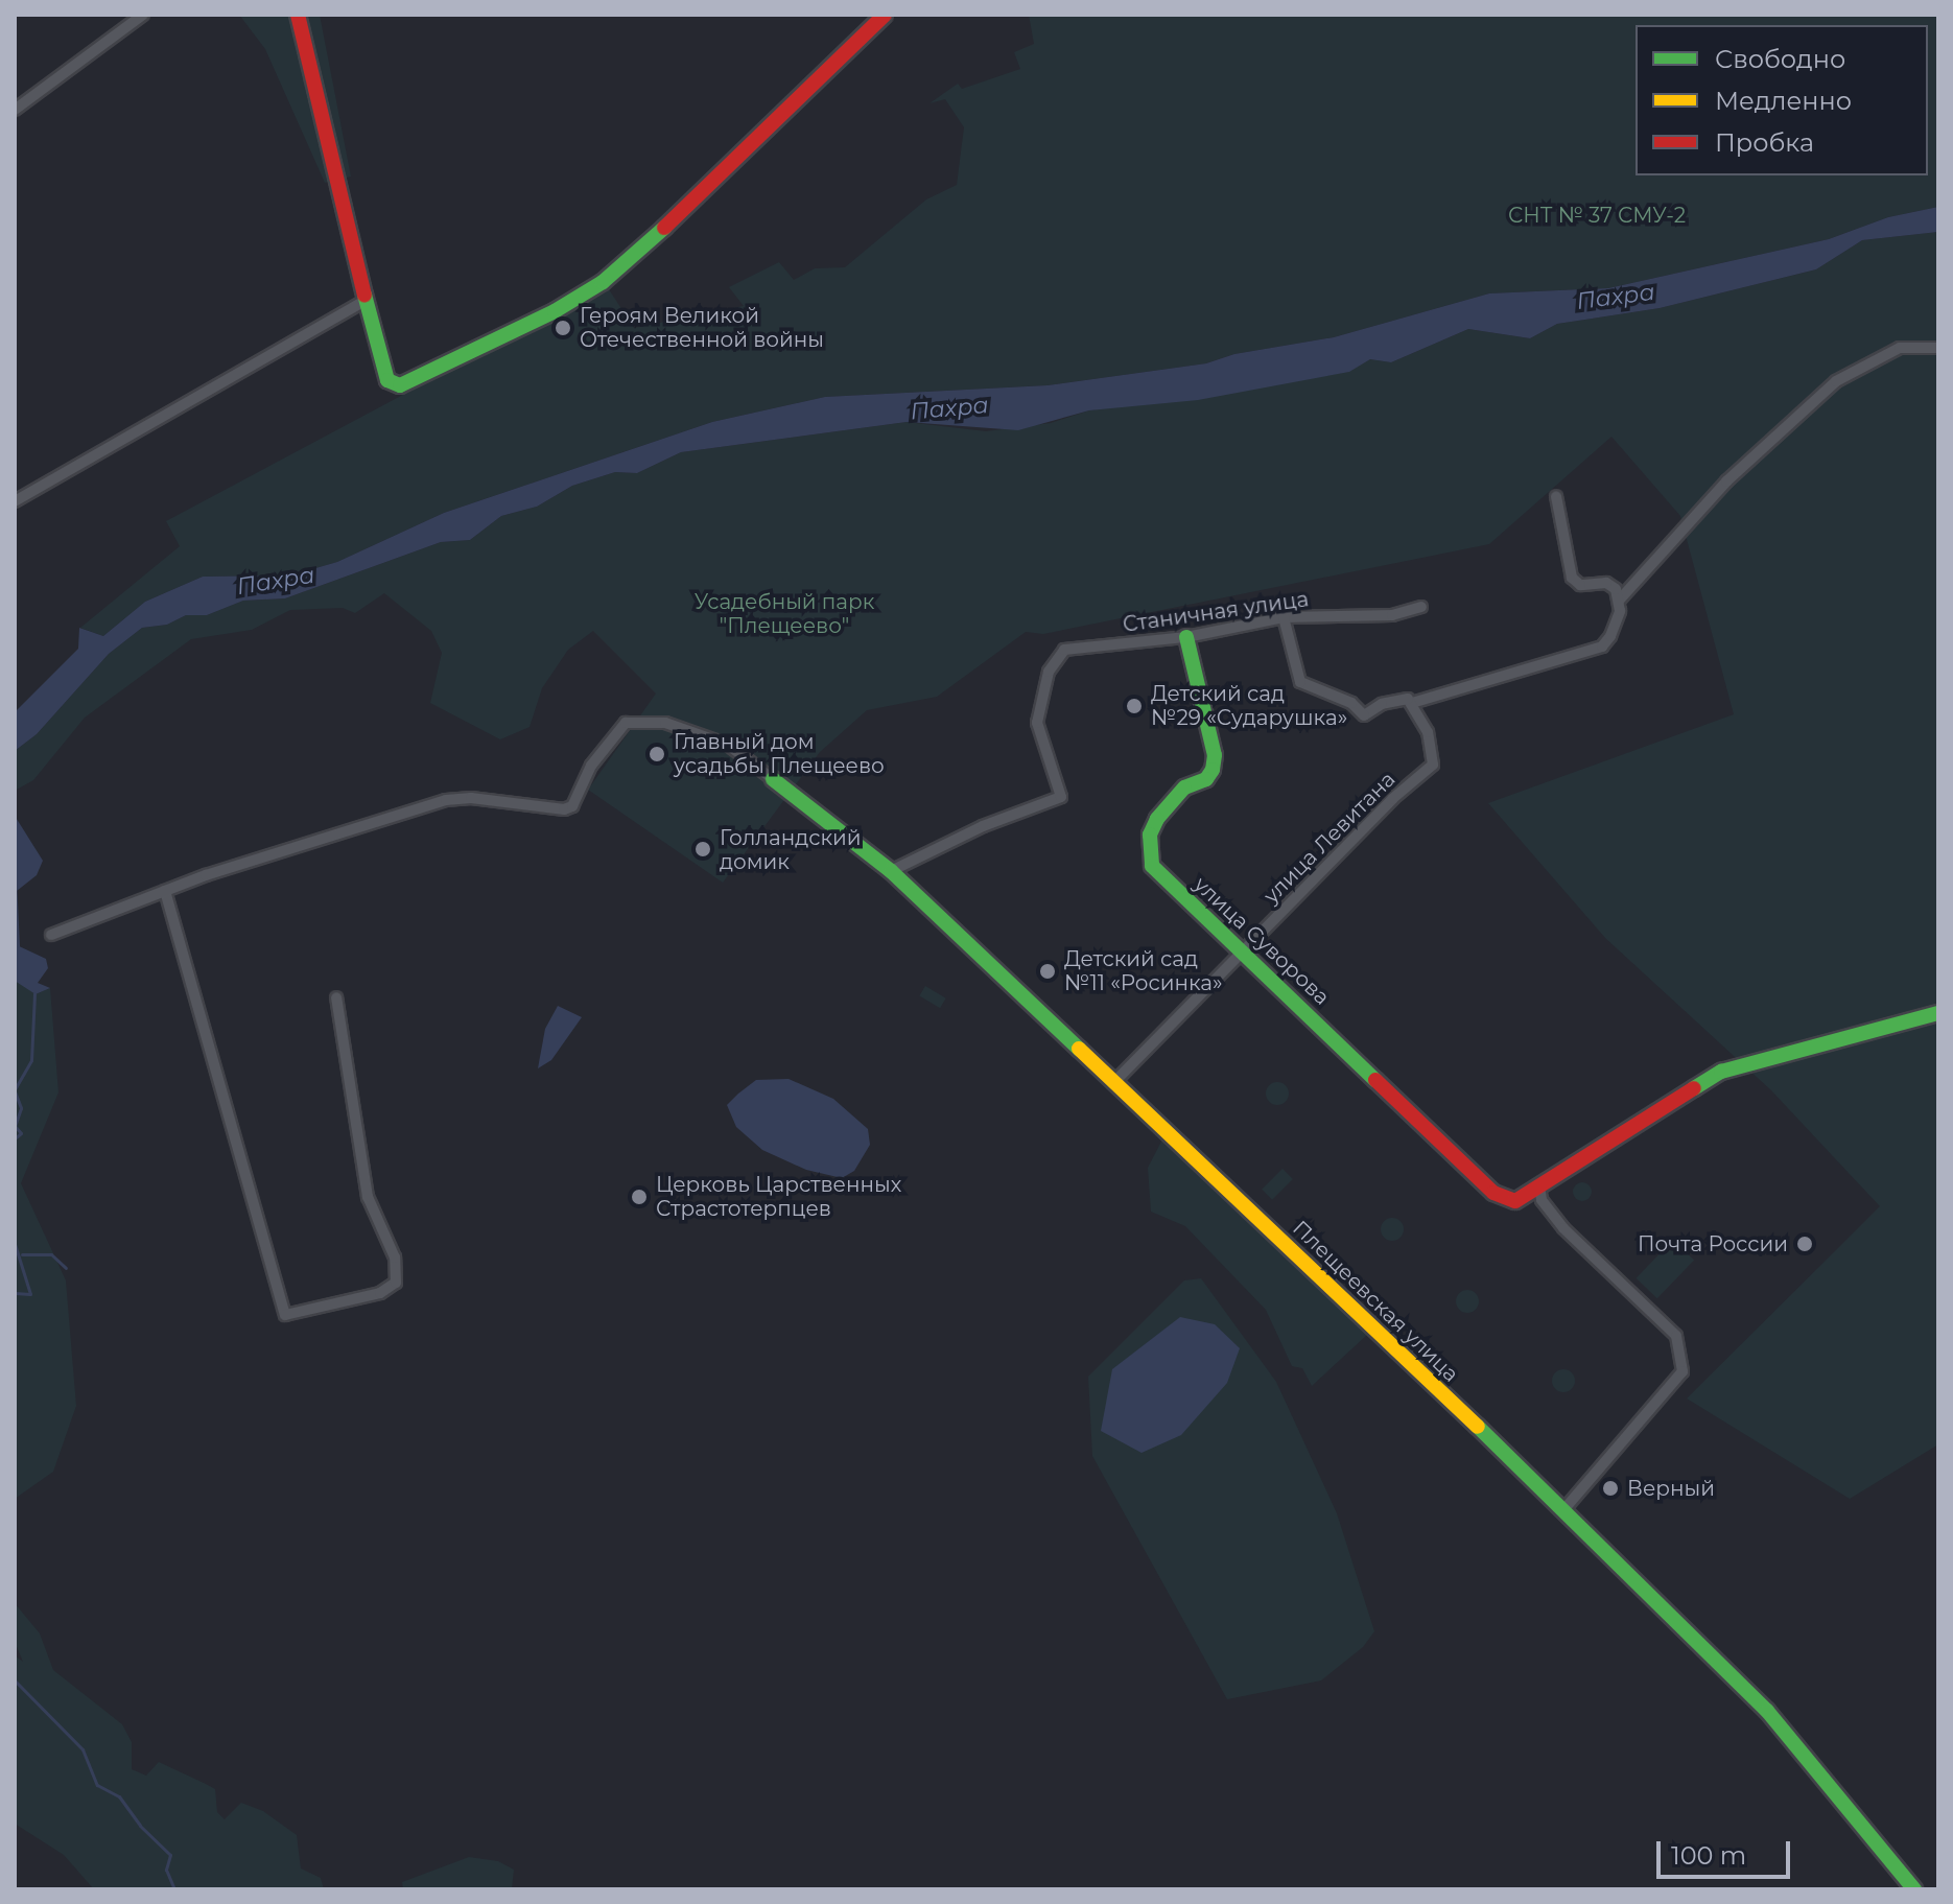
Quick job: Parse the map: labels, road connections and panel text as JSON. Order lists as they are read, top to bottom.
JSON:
{
  "streets": {
    "street": [
      "Станичная улица",
      "улица Левитана",
      "улица Суворова",
      "Плещеевская улица"
    ]
  },
  "crossings": [
    ["Станичная улица", "улица Суворова"],
    ["Станичная улица", "Плещеевская улица"],
    ["улица Левитана", "улица Суворова"],
    ["улица Левитана", "Плещеевская улица"]
  ],
  "water": ["Пахра"],
  "parks": ["СНТ № 37 СМУ-2", "Усадебный парк \"Плещеево\""],
  "places": [
    "Героям Великой Отечественной войны",
    "Детский сад №29 «Сударушка»",
    "Главный дом усадьбы Плещеево",
    "Голландский домик",
    "Детский сад №11 «Росинка»",
    "Церковь Царственных Страстотерпцев",
    "Почта России",
    "Верный"
  ],
  "legend": ["Свободно", "Медленно", "Пробка"],
  "scale_bar": "100 m"
}
